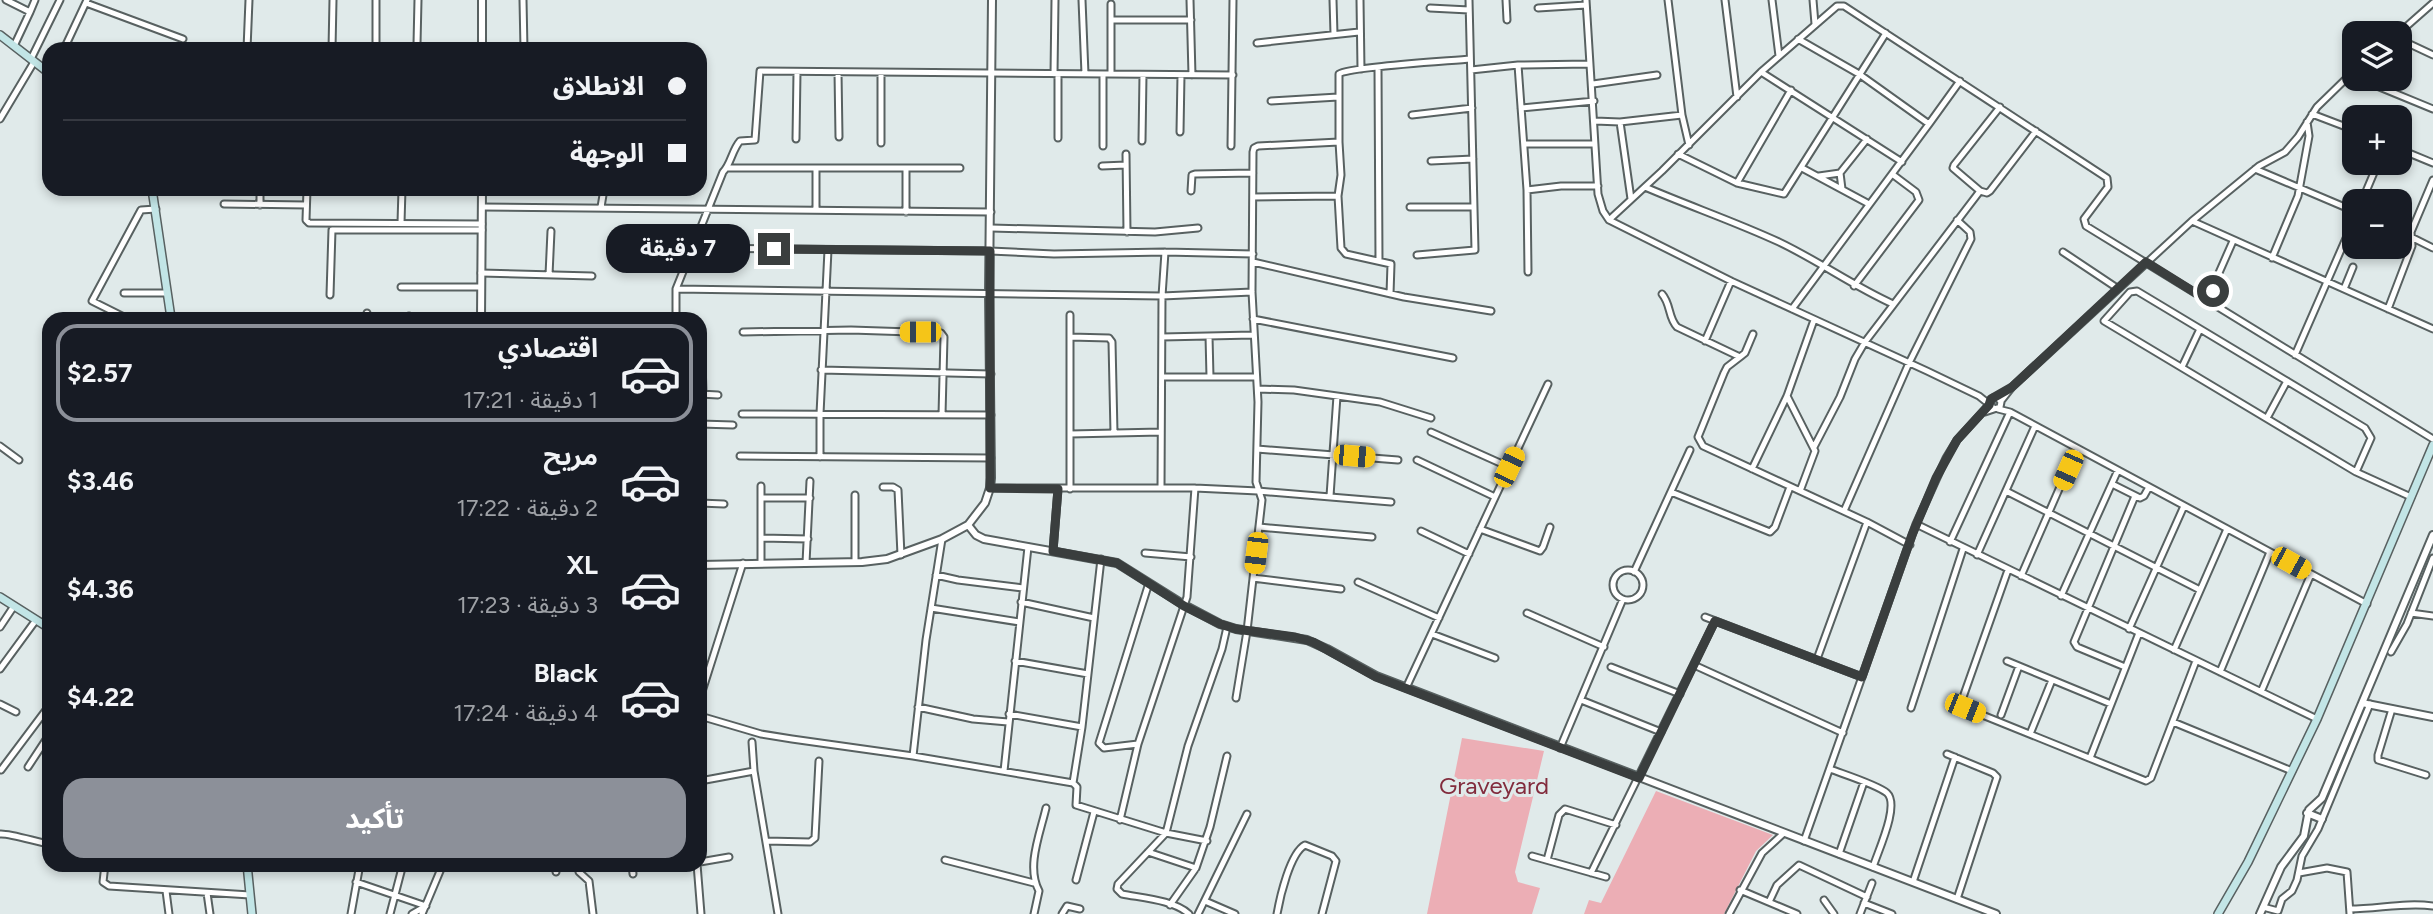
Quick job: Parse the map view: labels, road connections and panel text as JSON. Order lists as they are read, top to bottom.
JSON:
{
  "parks": ["Graveyard"],
  "page": {
    "map_buttons": ["+", "−"],
    "banner": ["الانطلاق", "الوجهة"],
    "bubble": "7 دقيقة",
    "list": [
      {
        "name": "اقتصادي",
        "note": "1 دقيقة · 17:21",
        "value": "$2.57"
      },
      {
        "name": "مريح",
        "note": "2 دقيقة · 17:22",
        "value": "$3.46"
      },
      {
        "name": "XL",
        "note": "3 دقيقة · 17:23",
        "value": "$4.36"
      },
      {
        "name": "Black",
        "note": "4 دقيقة · 17:24",
        "value": "$4.22"
      }
    ],
    "buttons": "تأكيد"
  }
}
